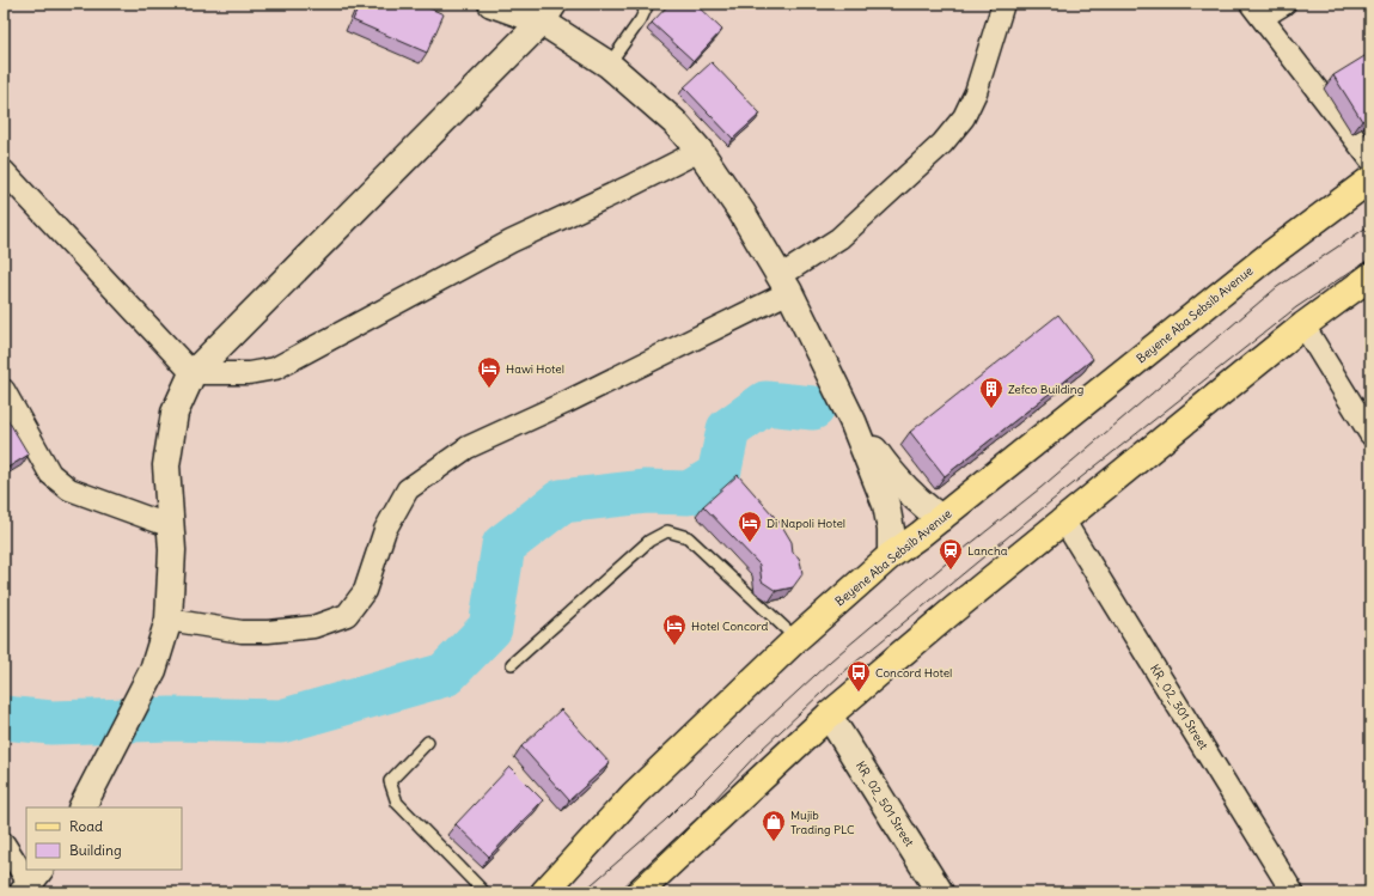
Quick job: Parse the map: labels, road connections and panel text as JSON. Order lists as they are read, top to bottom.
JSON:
{
  "streets": {
    "main road": ["Beyene Aba Sebsib Avenue"],
    "street": ["KR_02_301 Street", "KR_02_501 Street"]
  },
  "places": {
    "hotel": ["Hawi Hotel", "Di Napoli Hotel", "Hotel Concord"],
    "building": ["Zefco Building"],
    "station": ["Lancha"],
    "bus stop": ["Concord Hotel"],
    "shop": ["Mujib Trading PLC"]
  },
  "legend": ["Road", "Building"]
}
